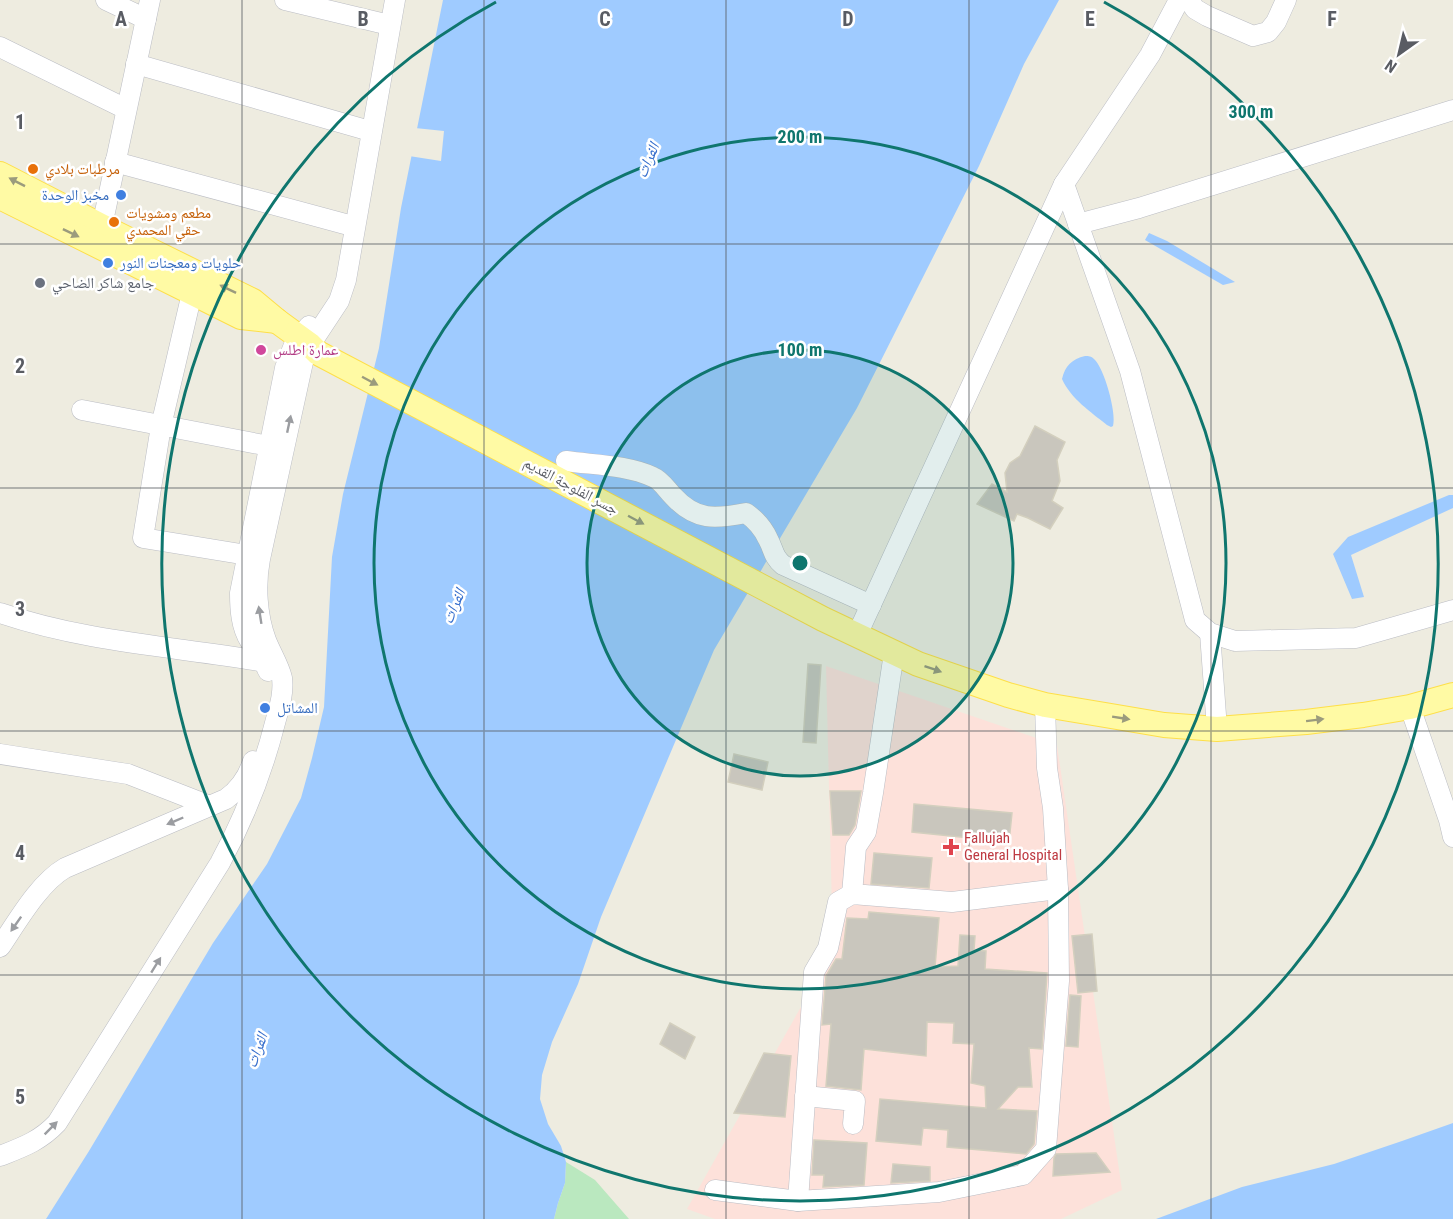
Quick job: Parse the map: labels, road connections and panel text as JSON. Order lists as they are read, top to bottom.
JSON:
{
  "streets": {
    "main road": ["جسر الفلوجة القديم"]
  },
  "water": ["الفرات"],
  "places": {
    "other": [
      "مرطبات بلادي",
      "مخبز الوحدة",
      "مطعم ومشويات حقي المحمدي",
      "حلويات ومعجنات النور",
      "جامع شاكر الضاحي",
      "عمارة اطلس",
      "المشاتل"
    ],
    "health": ["Fallujah General Hospital"]
  },
  "north": "bottom left",
  "grid": {
    "columns": [
      "A",
      "B",
      "C",
      "D",
      "E",
      "F"
    ],
    "rows": [
      "1",
      "2",
      "3",
      "4",
      "5"
    ]
  },
  "rings": ["300 m", "200 m", "100 m"]
}
